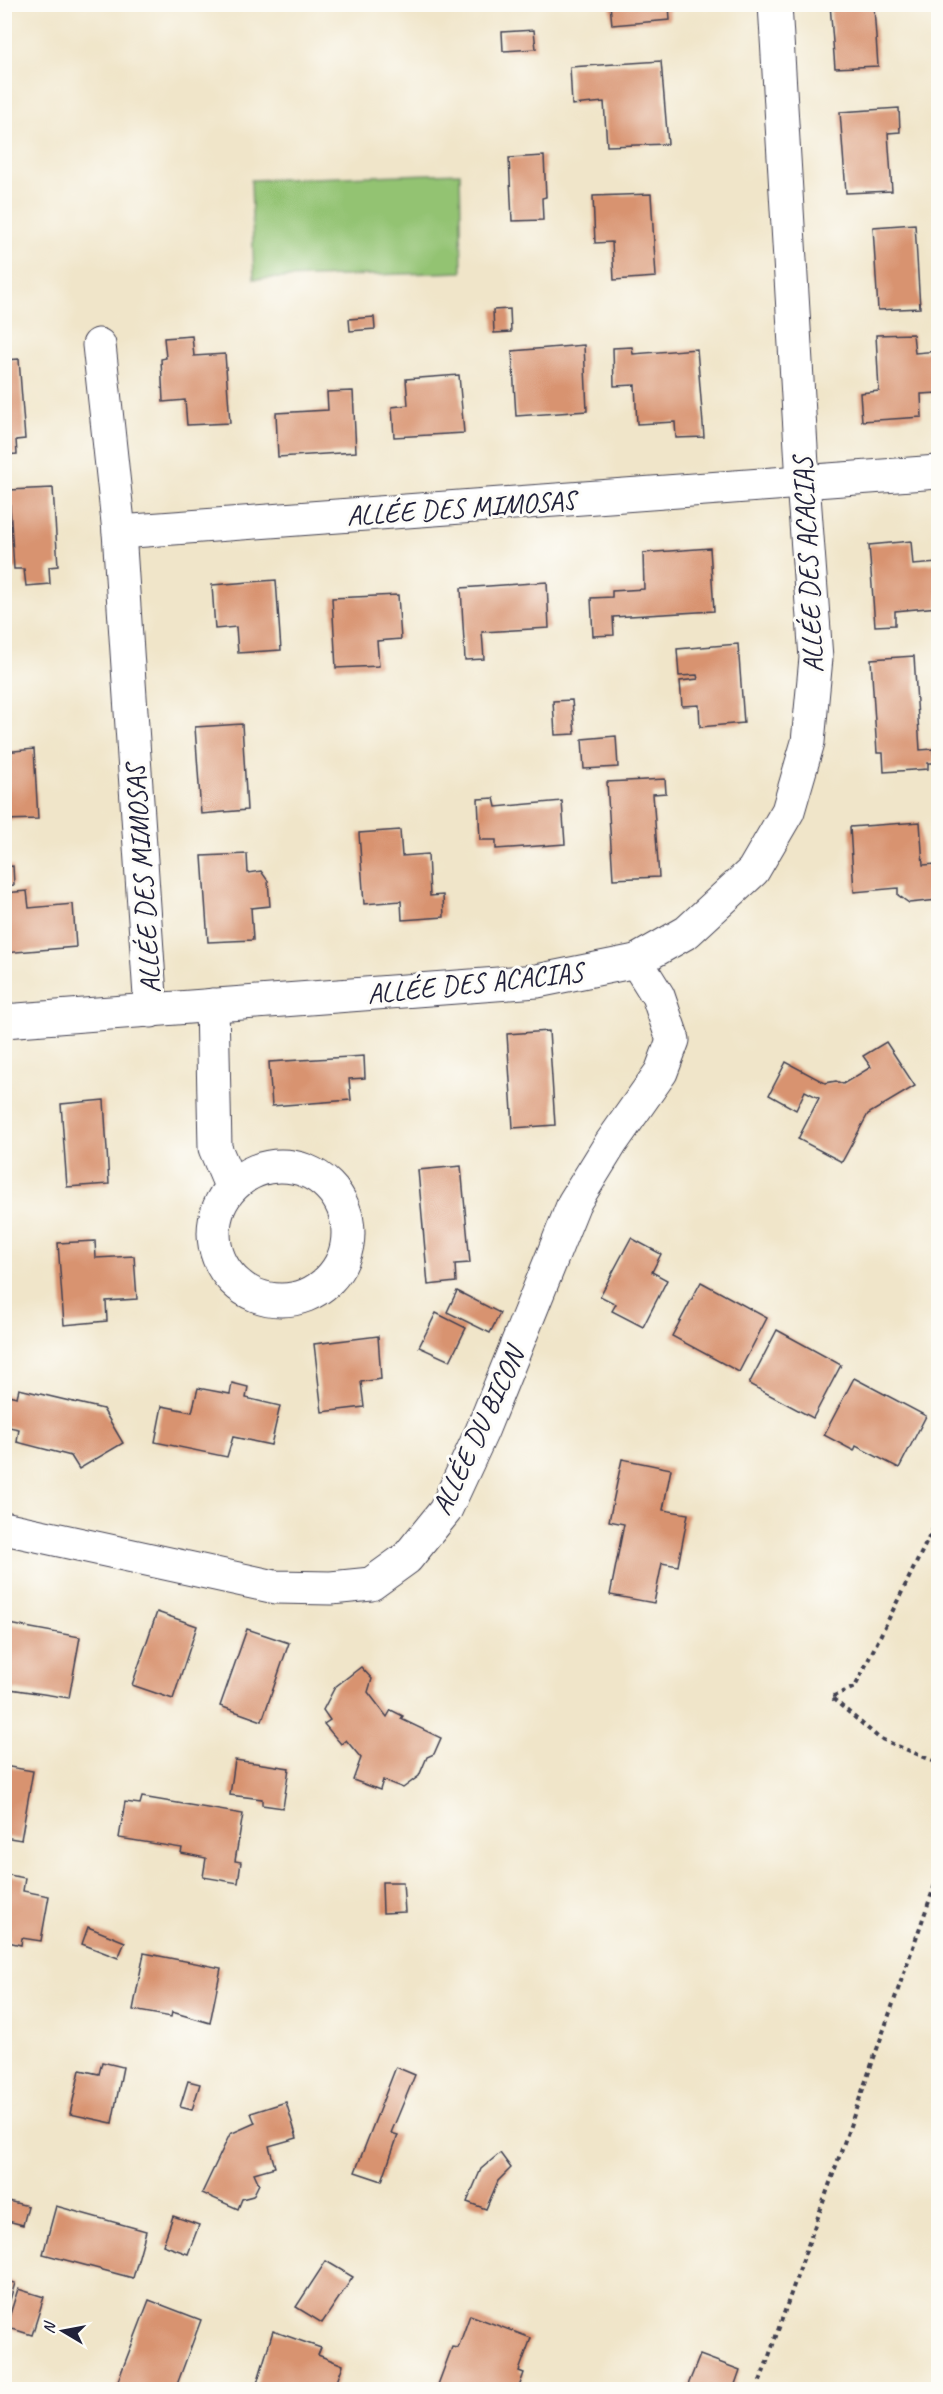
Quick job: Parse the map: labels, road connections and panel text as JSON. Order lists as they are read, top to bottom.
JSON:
{
  "streets": {
    "street": ["ALLÉE DES MIMOSAS", "ALLÉE DES ACACIAS", "ALLÉE DU BICON"]
  },
  "crossings": [
    ["ALLÉE DES MIMOSAS", "ALLÉE DES ACACIAS"],
    ["ALLÉE DES ACACIAS", "ALLÉE DU BICON"]
  ],
  "north": "left"
}
